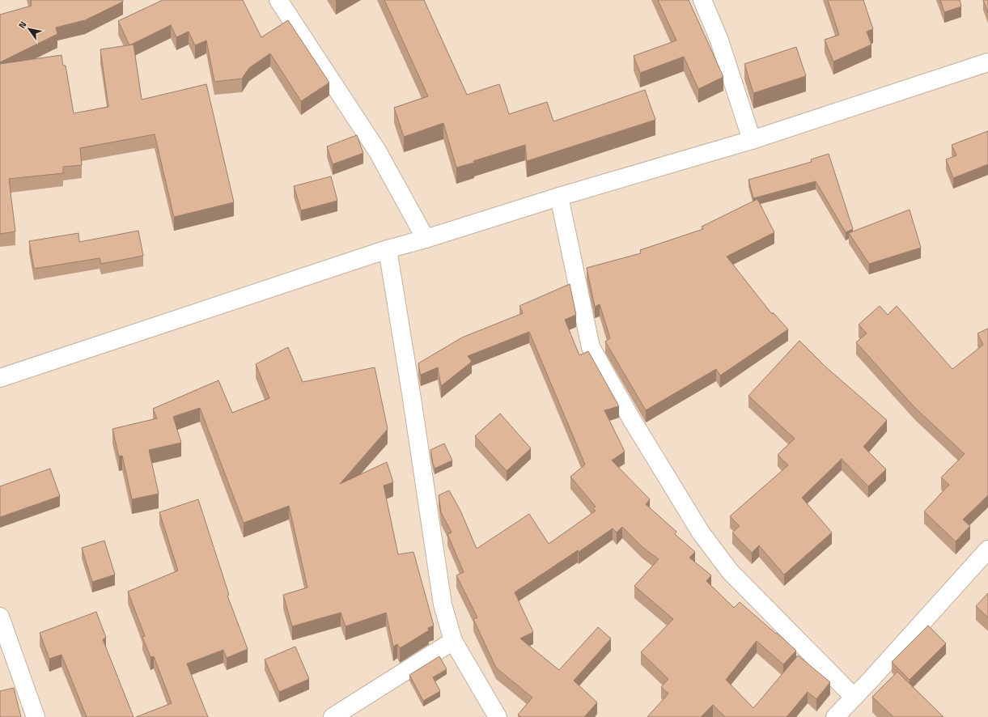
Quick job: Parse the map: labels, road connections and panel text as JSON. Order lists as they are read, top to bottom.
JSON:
{
  "north": "top left"
}
